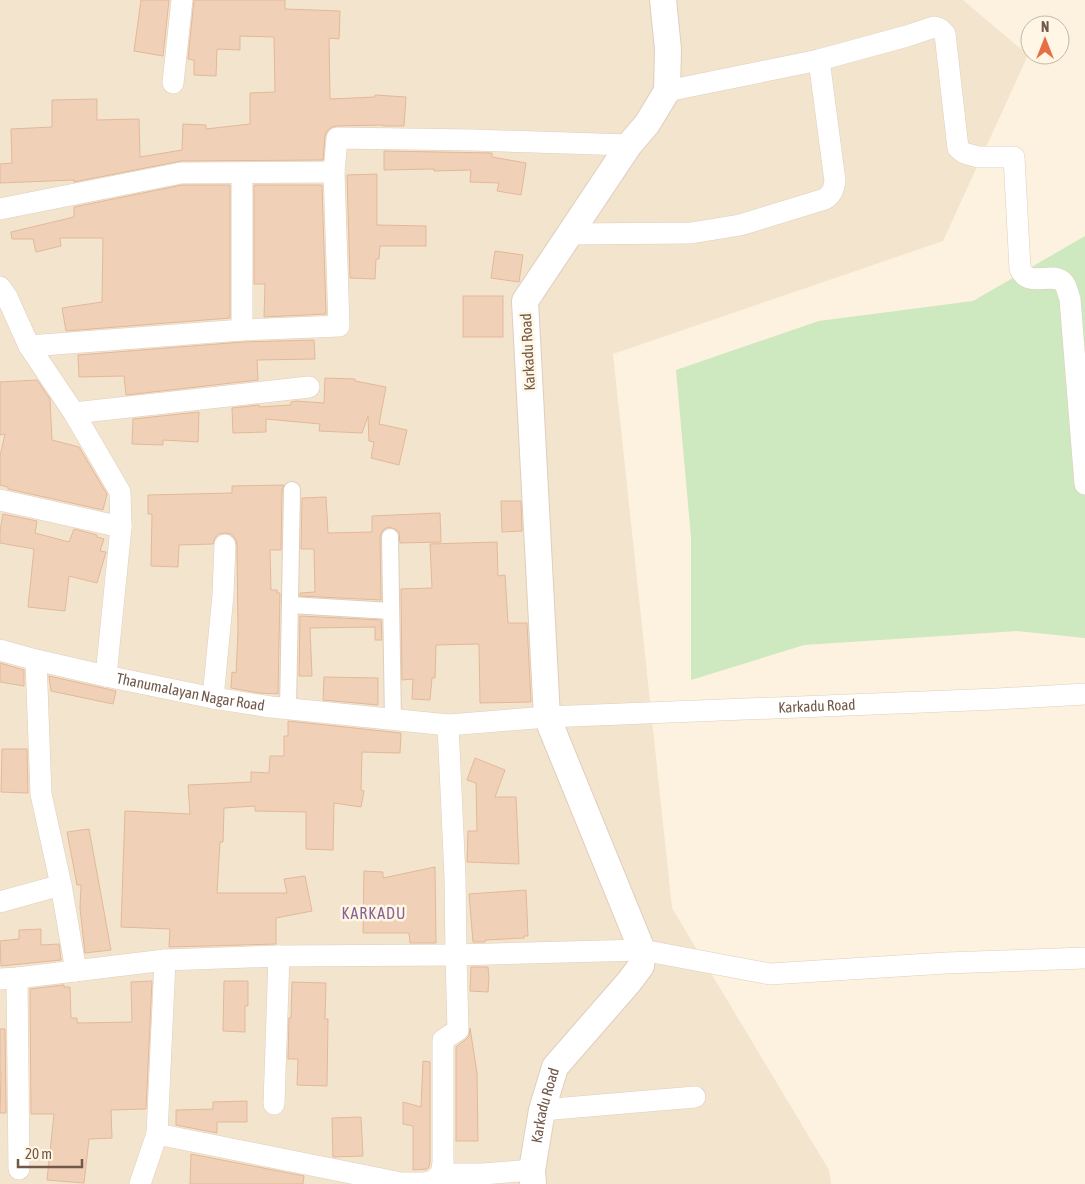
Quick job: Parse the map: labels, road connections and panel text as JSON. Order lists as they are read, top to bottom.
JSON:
{
  "streets": {
    "street": ["Karkadu Road", "Thanumalayan Nagar Road"]
  },
  "crossings": [
    ["Karkadu Road", "Thanumalayan Nagar Road"]
  ],
  "districts": ["KARKADU"],
  "scale_bar": "20 m",
  "north": "top"
}
